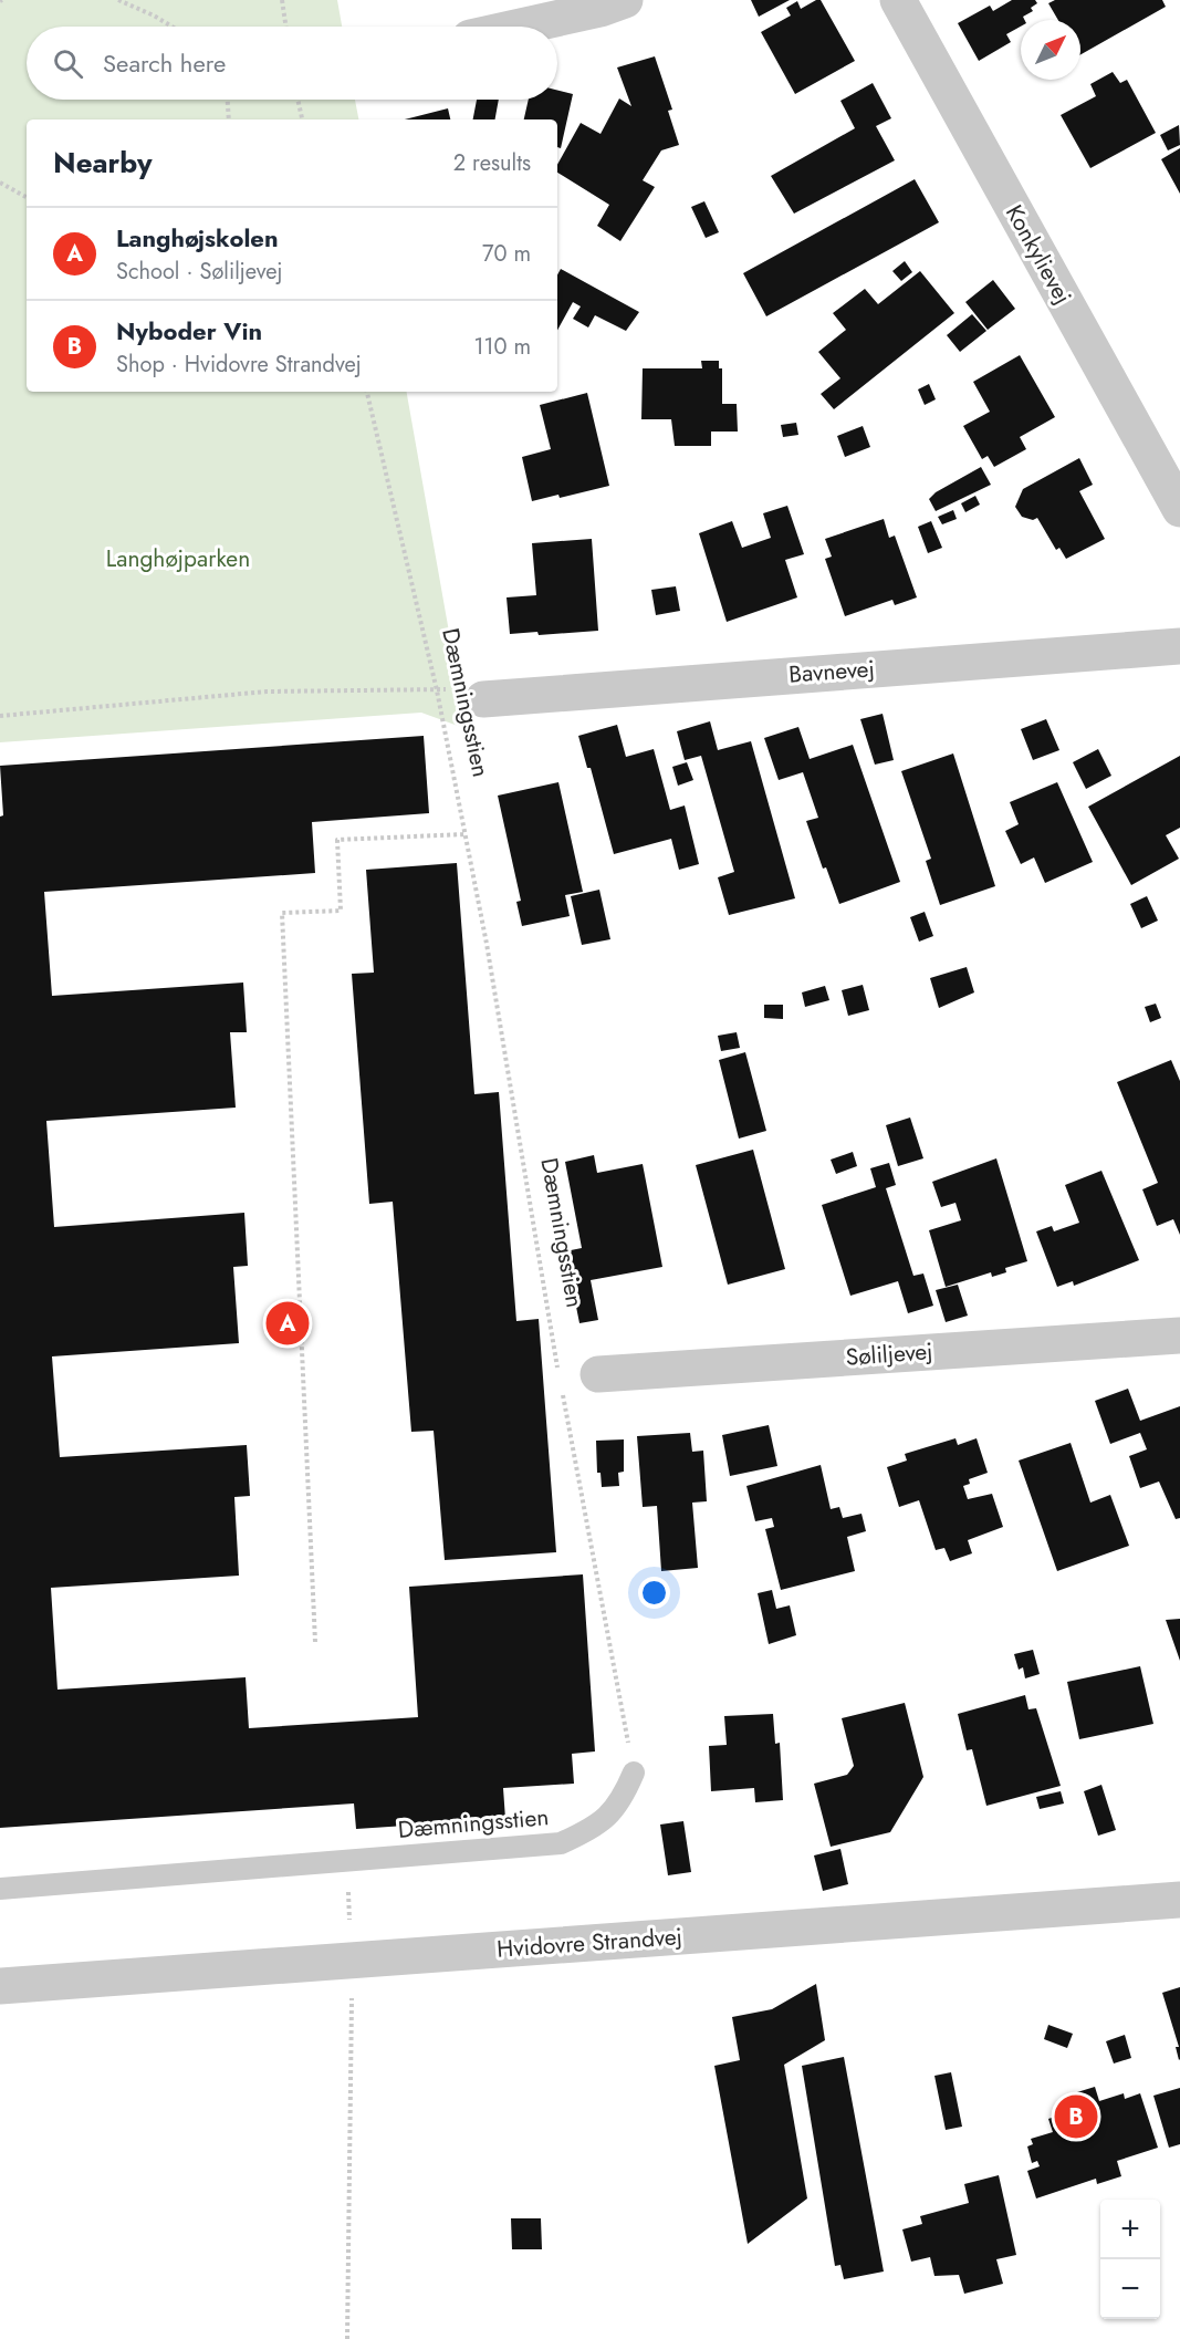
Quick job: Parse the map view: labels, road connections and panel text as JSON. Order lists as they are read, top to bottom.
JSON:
{
  "streets": {
    "street": [
      "Konkylievej",
      "Bavnevej",
      "Søliljevej",
      "Hvidovre Strandvej"
    ],
    "lane": ["Dæmningsstien"]
  },
  "parks": ["Langhøjparken"],
  "north": "top right",
  "page": {
    "search": "Search here",
    "heading": ["Nearby", "2 results"],
    "list": [
      {
        "mark": "A",
        "name": "Langhøjskolen",
        "note": "School · Søliljevej",
        "value": "70 m"
      },
      {
        "mark": "B",
        "name": "Nyboder Vin",
        "note": "Shop · Hvidovre Strandvej",
        "value": "110 m"
      }
    ],
    "pins": ["A", "B"],
    "map_buttons": ["+", "−"]
  }
}
